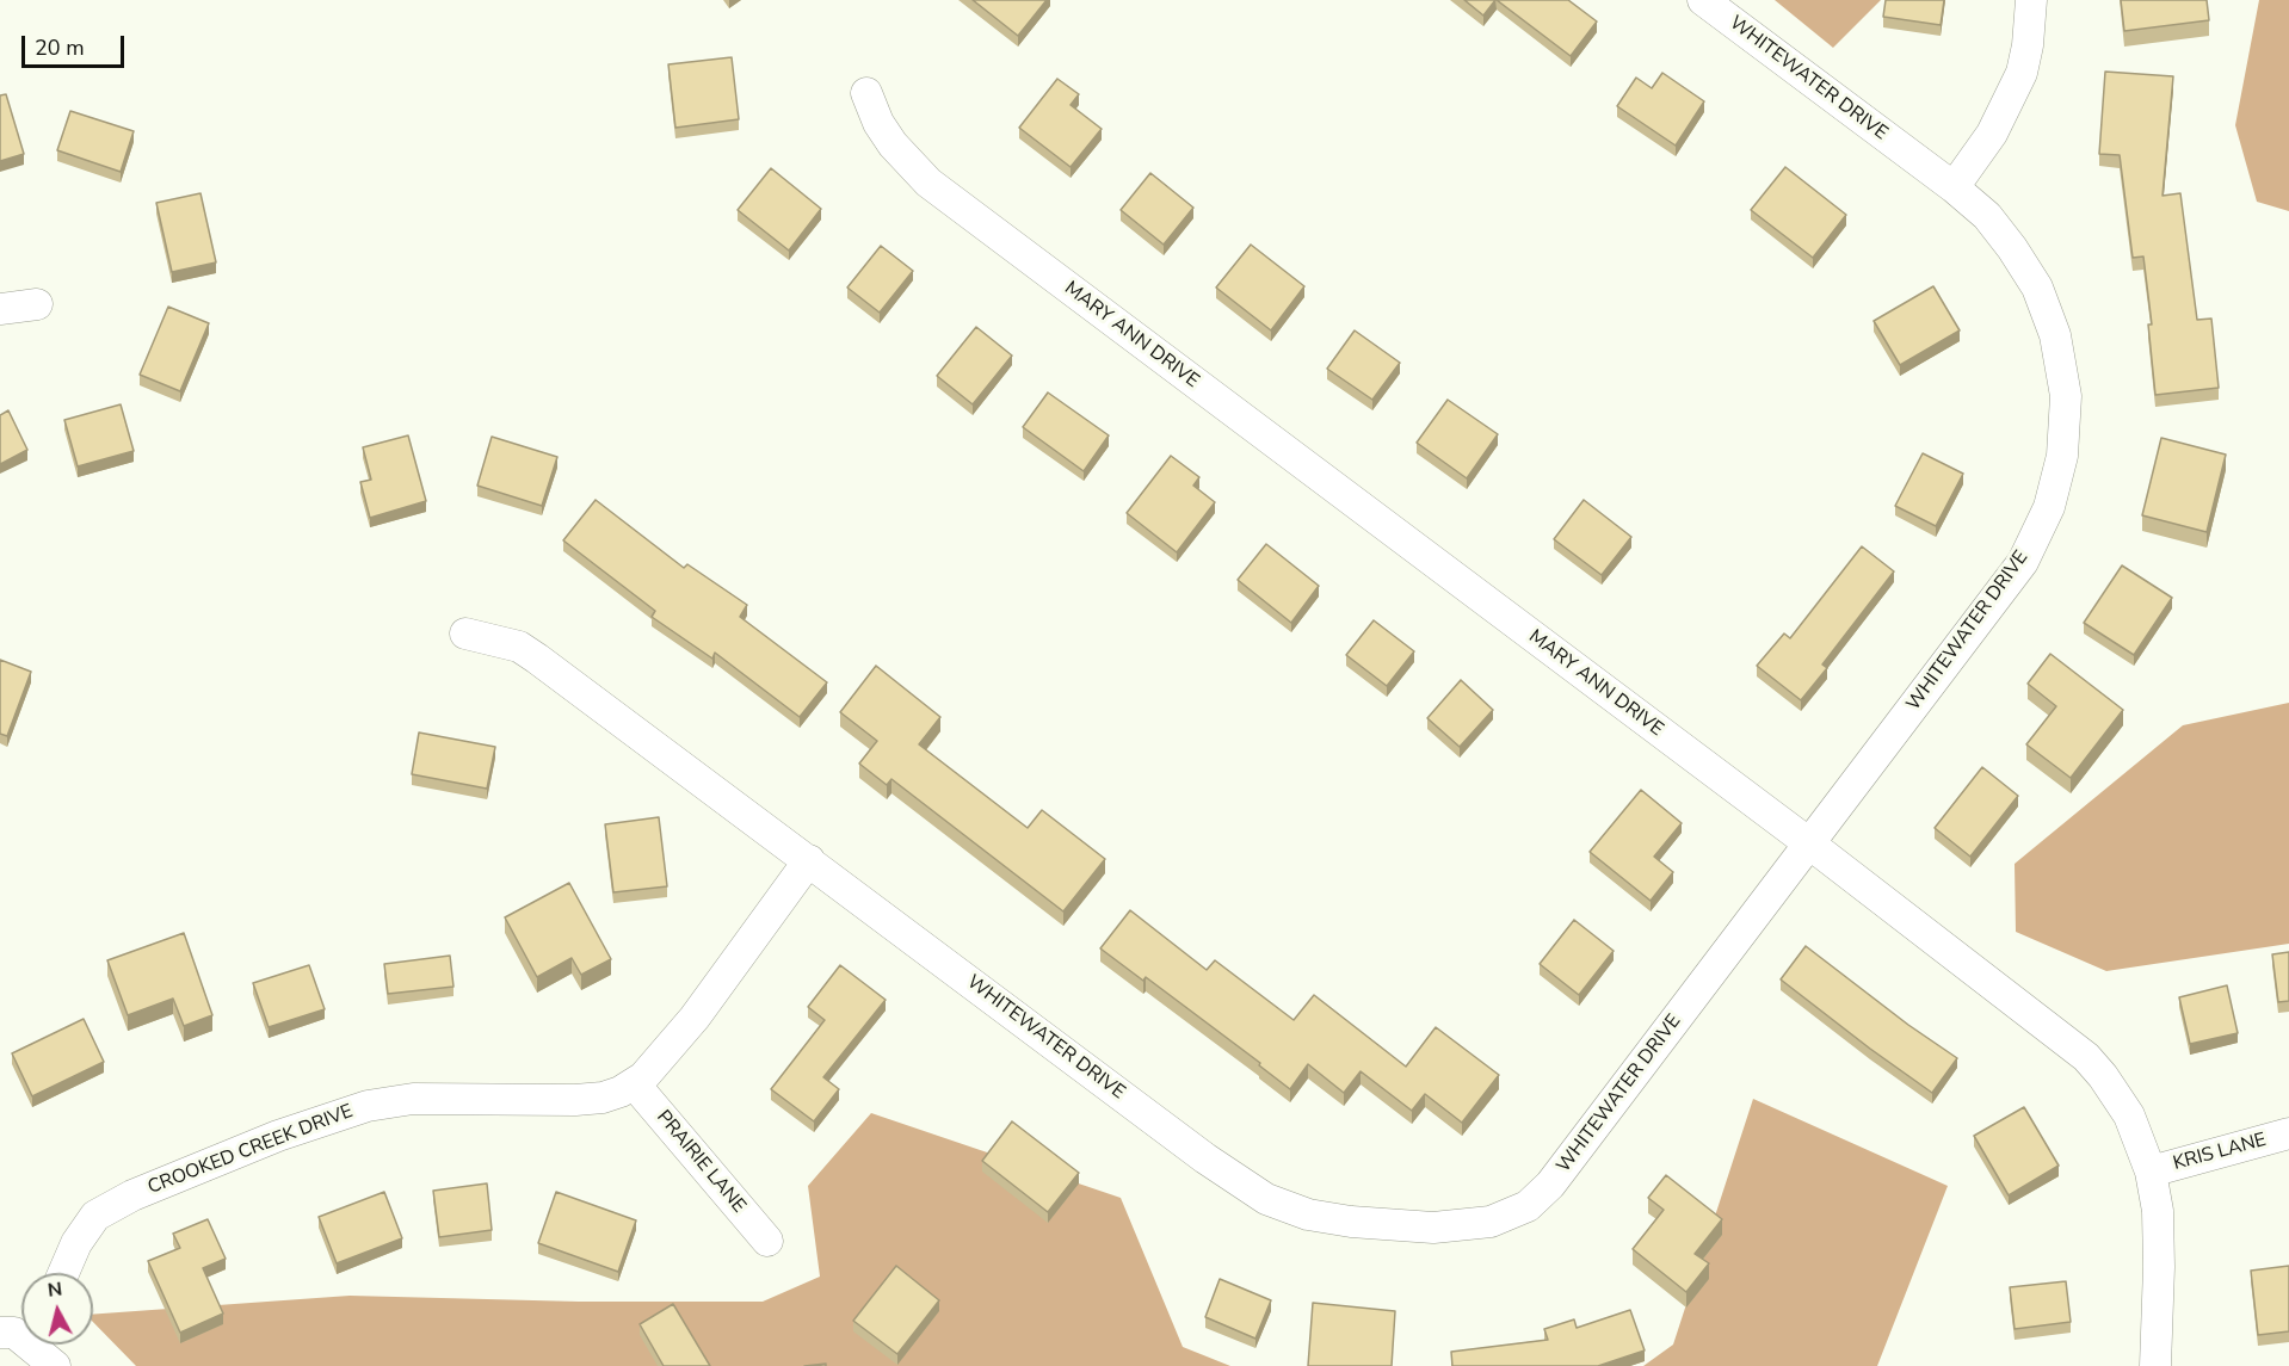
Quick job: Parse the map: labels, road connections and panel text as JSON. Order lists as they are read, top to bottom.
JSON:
{
  "streets": {
    "street": [
      "WHITEWATER DRIVE",
      "MARY ANN DRIVE",
      "CROOKED CREEK DRIVE",
      "KRIS LANE",
      "PRAIRIE LANE"
    ]
  },
  "crossings": [
    ["WHITEWATER DRIVE", "MARY ANN DRIVE"],
    ["WHITEWATER DRIVE", "CROOKED CREEK DRIVE"],
    ["MARY ANN DRIVE", "KRIS LANE"],
    ["CROOKED CREEK DRIVE", "PRAIRIE LANE"]
  ],
  "scale_bar": "20 m",
  "north": "top"
}
